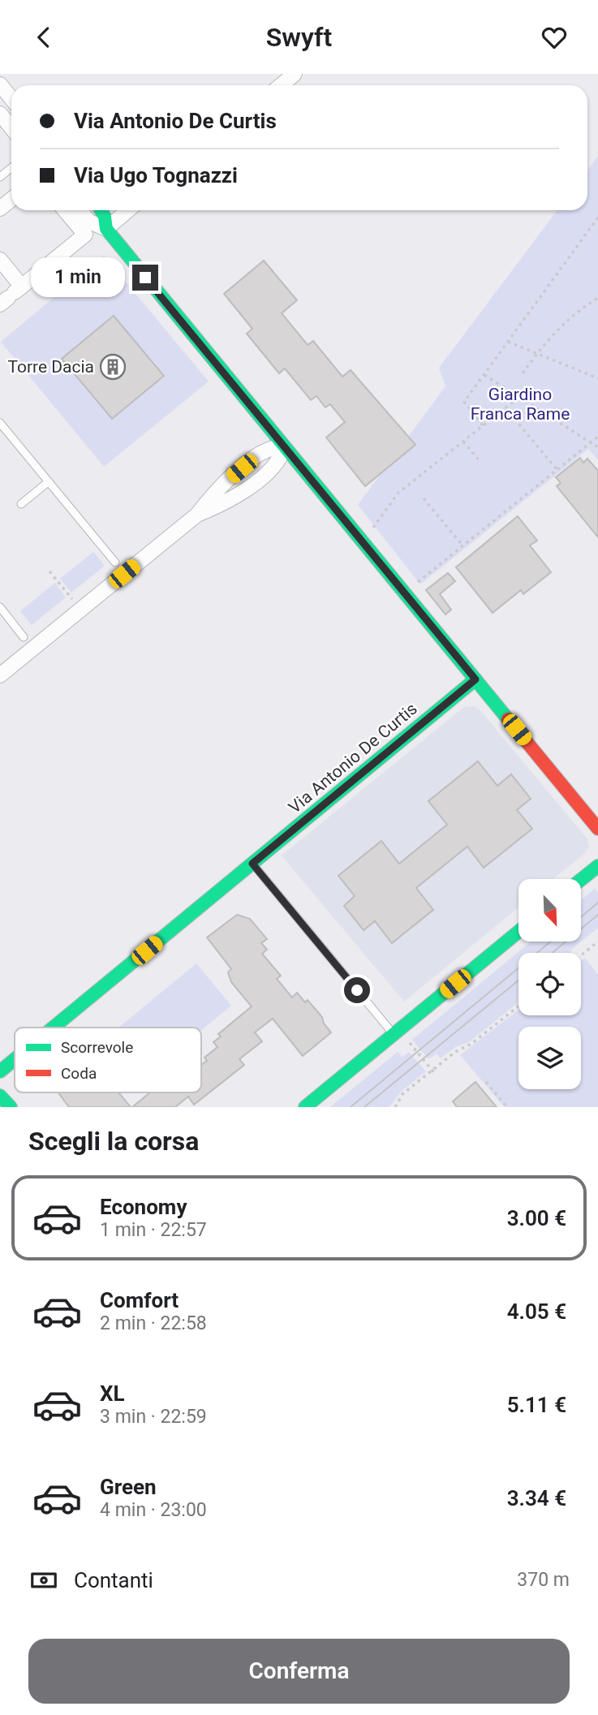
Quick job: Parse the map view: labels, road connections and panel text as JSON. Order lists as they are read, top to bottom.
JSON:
{
  "streets": {
    "street": ["Via Antonio De Curtis"]
  },
  "parks": ["Giardino Franca Rame"],
  "places": {
    "building": ["Torre Dacia"]
  },
  "legend": ["Scorrevole", "Coda"],
  "north": "bottom right",
  "page": {
    "header": "Swyft",
    "banner": ["Via Antonio De Curtis", "Via Ugo Tognazzi"],
    "bubble": "1 min",
    "heading": "Scegli la corsa",
    "list": [
      {
        "name": "Economy",
        "note": "1 min · 22:57",
        "value": "3.00 €"
      },
      {
        "name": "Comfort",
        "note": "2 min · 22:58",
        "value": "4.05 €"
      },
      {
        "name": "XL",
        "note": "3 min · 22:59",
        "value": "5.11 €"
      },
      {
        "name": "Green",
        "note": "4 min · 23:00",
        "value": "3.34 €"
      }
    ],
    "pay": ["Contanti", "370 m"],
    "buttons": "Conferma"
  }
}
